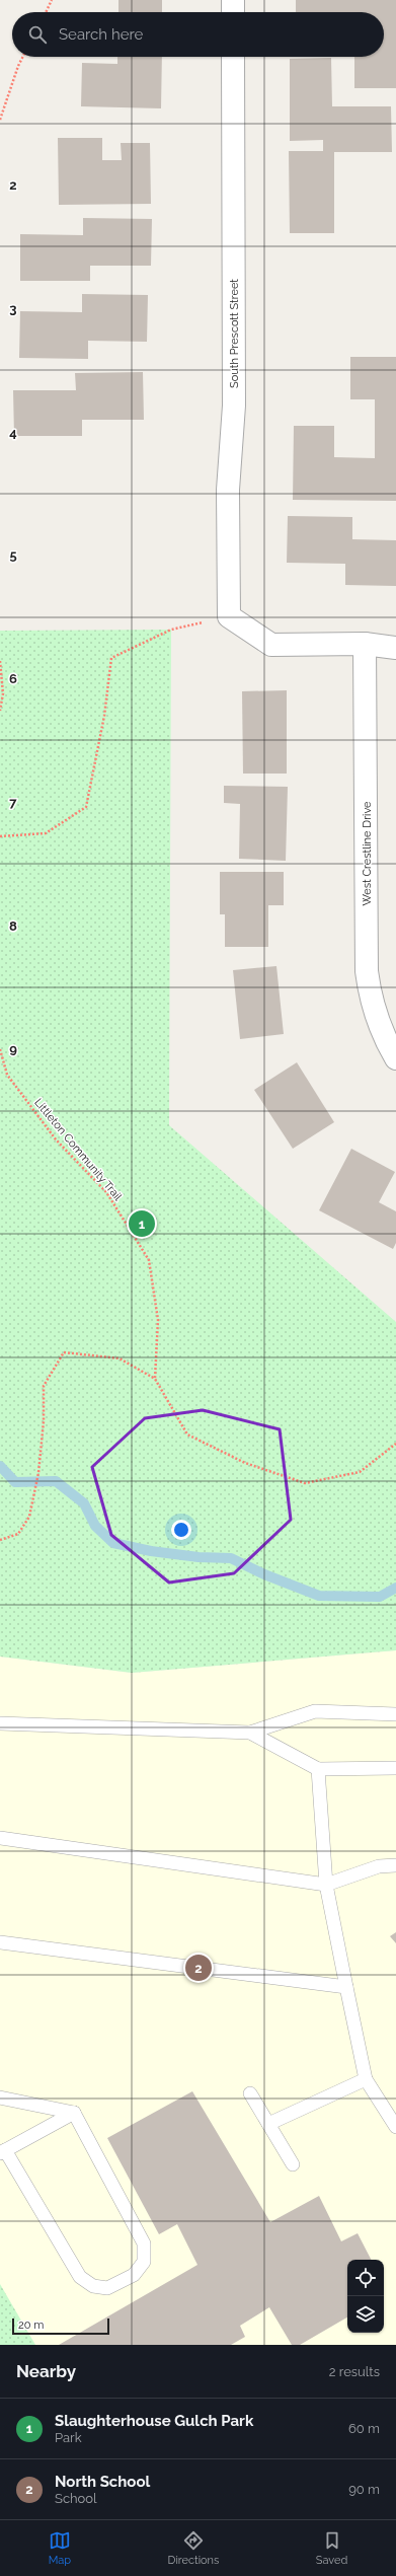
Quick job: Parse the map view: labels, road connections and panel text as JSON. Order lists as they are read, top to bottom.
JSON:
{
  "streets": {
    "street": ["South Prescott Street", "West Crestline Drive"],
    "path": ["Littleton Community Trail"]
  },
  "scale_bar": "20 m",
  "page": {
    "search": "Search here",
    "pins": ["1", "2"],
    "scale": "20 m",
    "heading": ["Nearby", "2 results"],
    "list": [
      {
        "mark": "1",
        "name": "Slaughterhouse Gulch Park",
        "note": "Park",
        "value": "60 m"
      },
      {
        "mark": "2",
        "name": "North School",
        "note": "School",
        "value": "90 m"
      }
    ],
    "nav": ["Map", "Directions", "Saved"]
  },
  "grid": {
    "rows": [
      "2",
      "3",
      "4",
      "5",
      "6",
      "7",
      "8",
      "9"
    ]
  }
}
